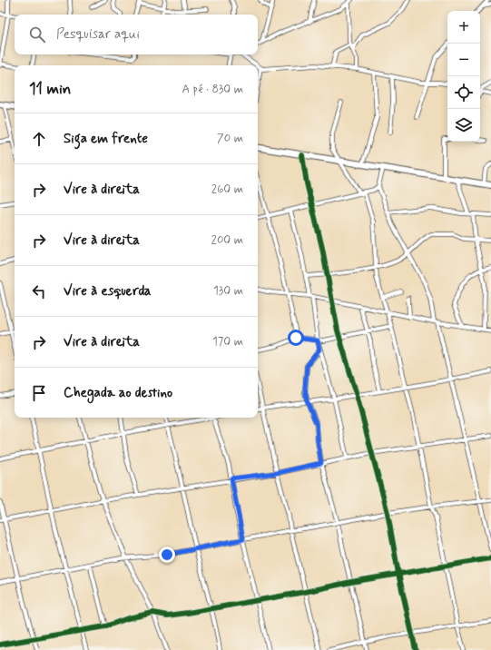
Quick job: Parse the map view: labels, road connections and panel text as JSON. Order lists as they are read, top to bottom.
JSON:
{
  "page": {
    "map_buttons": ["+", "−"],
    "search": "Pesquisar aqui",
    "heading": ["11 min", "A pé · 830 m"],
    "list": [
      ["Siga em frente", "70 m"],
      ["Vire à direita", "260 m"],
      ["Vire à direita", "200 m"],
      ["Vire à esquerda", "130 m"],
      ["Vire à direita", "170 m"],
      "Chegada ao destino"
    ]
  }
}
